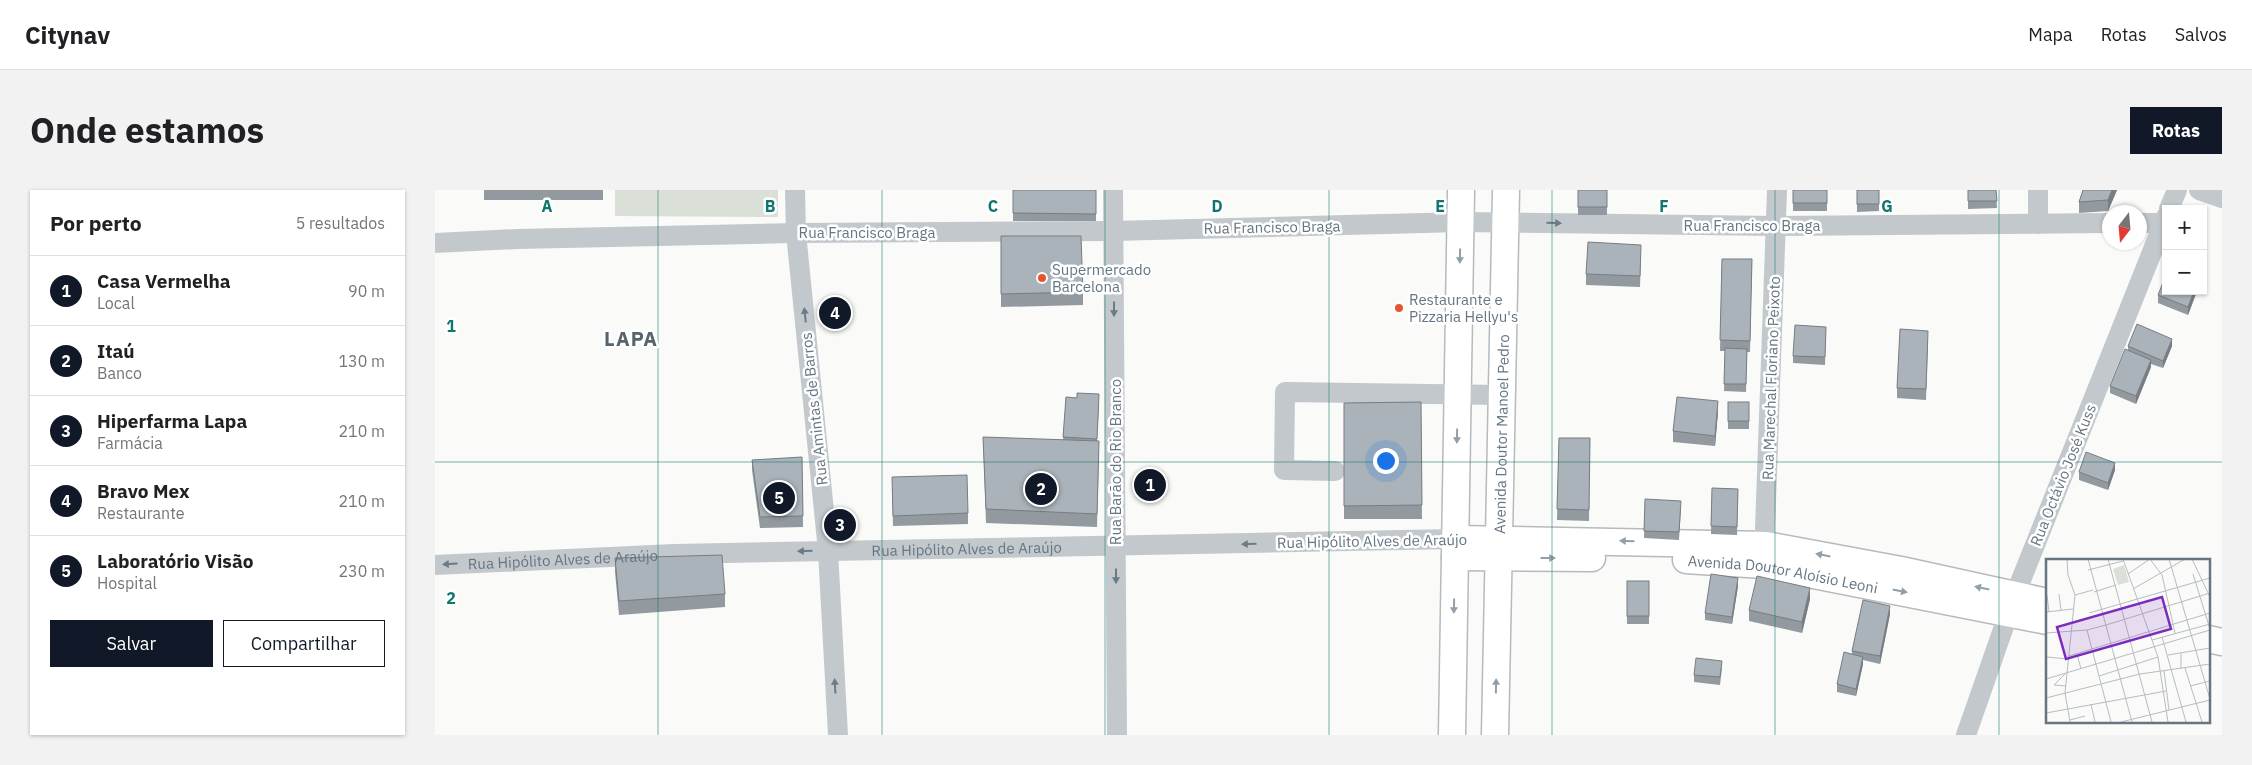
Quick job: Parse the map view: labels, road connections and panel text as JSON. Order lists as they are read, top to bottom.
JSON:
{
  "streets": {
    "main road": ["Avenida Doutor Manoel Pedro", "Avenida Doutor Aloísio Leoni"],
    "street": [
      "Rua Francisco Braga",
      "Rua Marechal Floriano Peixoto",
      "Rua Amintas de Barros",
      "Rua Barão do Rio Branco",
      "Rua Octávio José Kuss",
      "Rua Hipólito Alves de Araújo"
    ]
  },
  "crossings": [
    ["Rua Francisco Braga", "Rua Marechal Floriano Peixoto"],
    ["Rua Francisco Braga", "Rua Amintas de Barros"],
    ["Rua Francisco Braga", "Avenida Doutor Manoel Pedro"],
    ["Rua Francisco Braga", "Rua Barão do Rio Branco"],
    ["Rua Marechal Floriano Peixoto", "Avenida Doutor Aloísio Leoni"],
    ["Rua Amintas de Barros", "Rua Hipólito Alves de Araújo"],
    ["Avenida Doutor Manoel Pedro", "Avenida Doutor Aloísio Leoni"],
    ["Rua Barão do Rio Branco", "Rua Hipólito Alves de Araújo"],
    ["Rua Octávio José Kuss", "Avenida Doutor Aloísio Leoni"],
    ["Rua Hipólito Alves de Araújo", "Avenida Doutor Aloísio Leoni"]
  ],
  "one_way": ["Rua Amintas de Barros", "Rua Barão do Rio Branco", "Rua Hipólito Alves de Araújo"],
  "districts": ["LAPA"],
  "places": ["Supermercado Barcelona", "Restaurante e Pizzaria Hellyu's"],
  "north": "bottom",
  "page": {
    "header": "Citynav",
    "nav": ["Mapa", "Rotas", "Salvos"],
    "title": "Onde estamos",
    "buttons": [
      "Rotas",
      ["Salvar", "Compartilhar"]
    ],
    "heading": ["Por perto", "5 resultados"],
    "map_buttons": ["+", "−"],
    "list": [
      {
        "mark": "1",
        "name": "Casa Vermelha",
        "note": "Local",
        "value": "90 m"
      },
      {
        "mark": "2",
        "name": "Itaú",
        "note": "Banco",
        "value": "130 m"
      },
      {
        "mark": "3",
        "name": "Hiperfarma Lapa",
        "note": "Farmácia",
        "value": "210 m"
      },
      {
        "mark": "4",
        "name": "Bravo Mex",
        "note": "Restaurante",
        "value": "210 m"
      },
      {
        "mark": "5",
        "name": "Laboratório Visão",
        "note": "Hospital",
        "value": "230 m"
      }
    ],
    "pins": [
      "4",
      "1",
      "2",
      "5",
      "3"
    ]
  },
  "grid": {
    "columns": [
      "A",
      "B",
      "C",
      "D",
      "E",
      "F",
      "G"
    ],
    "rows": ["1", "2"]
  }
}
